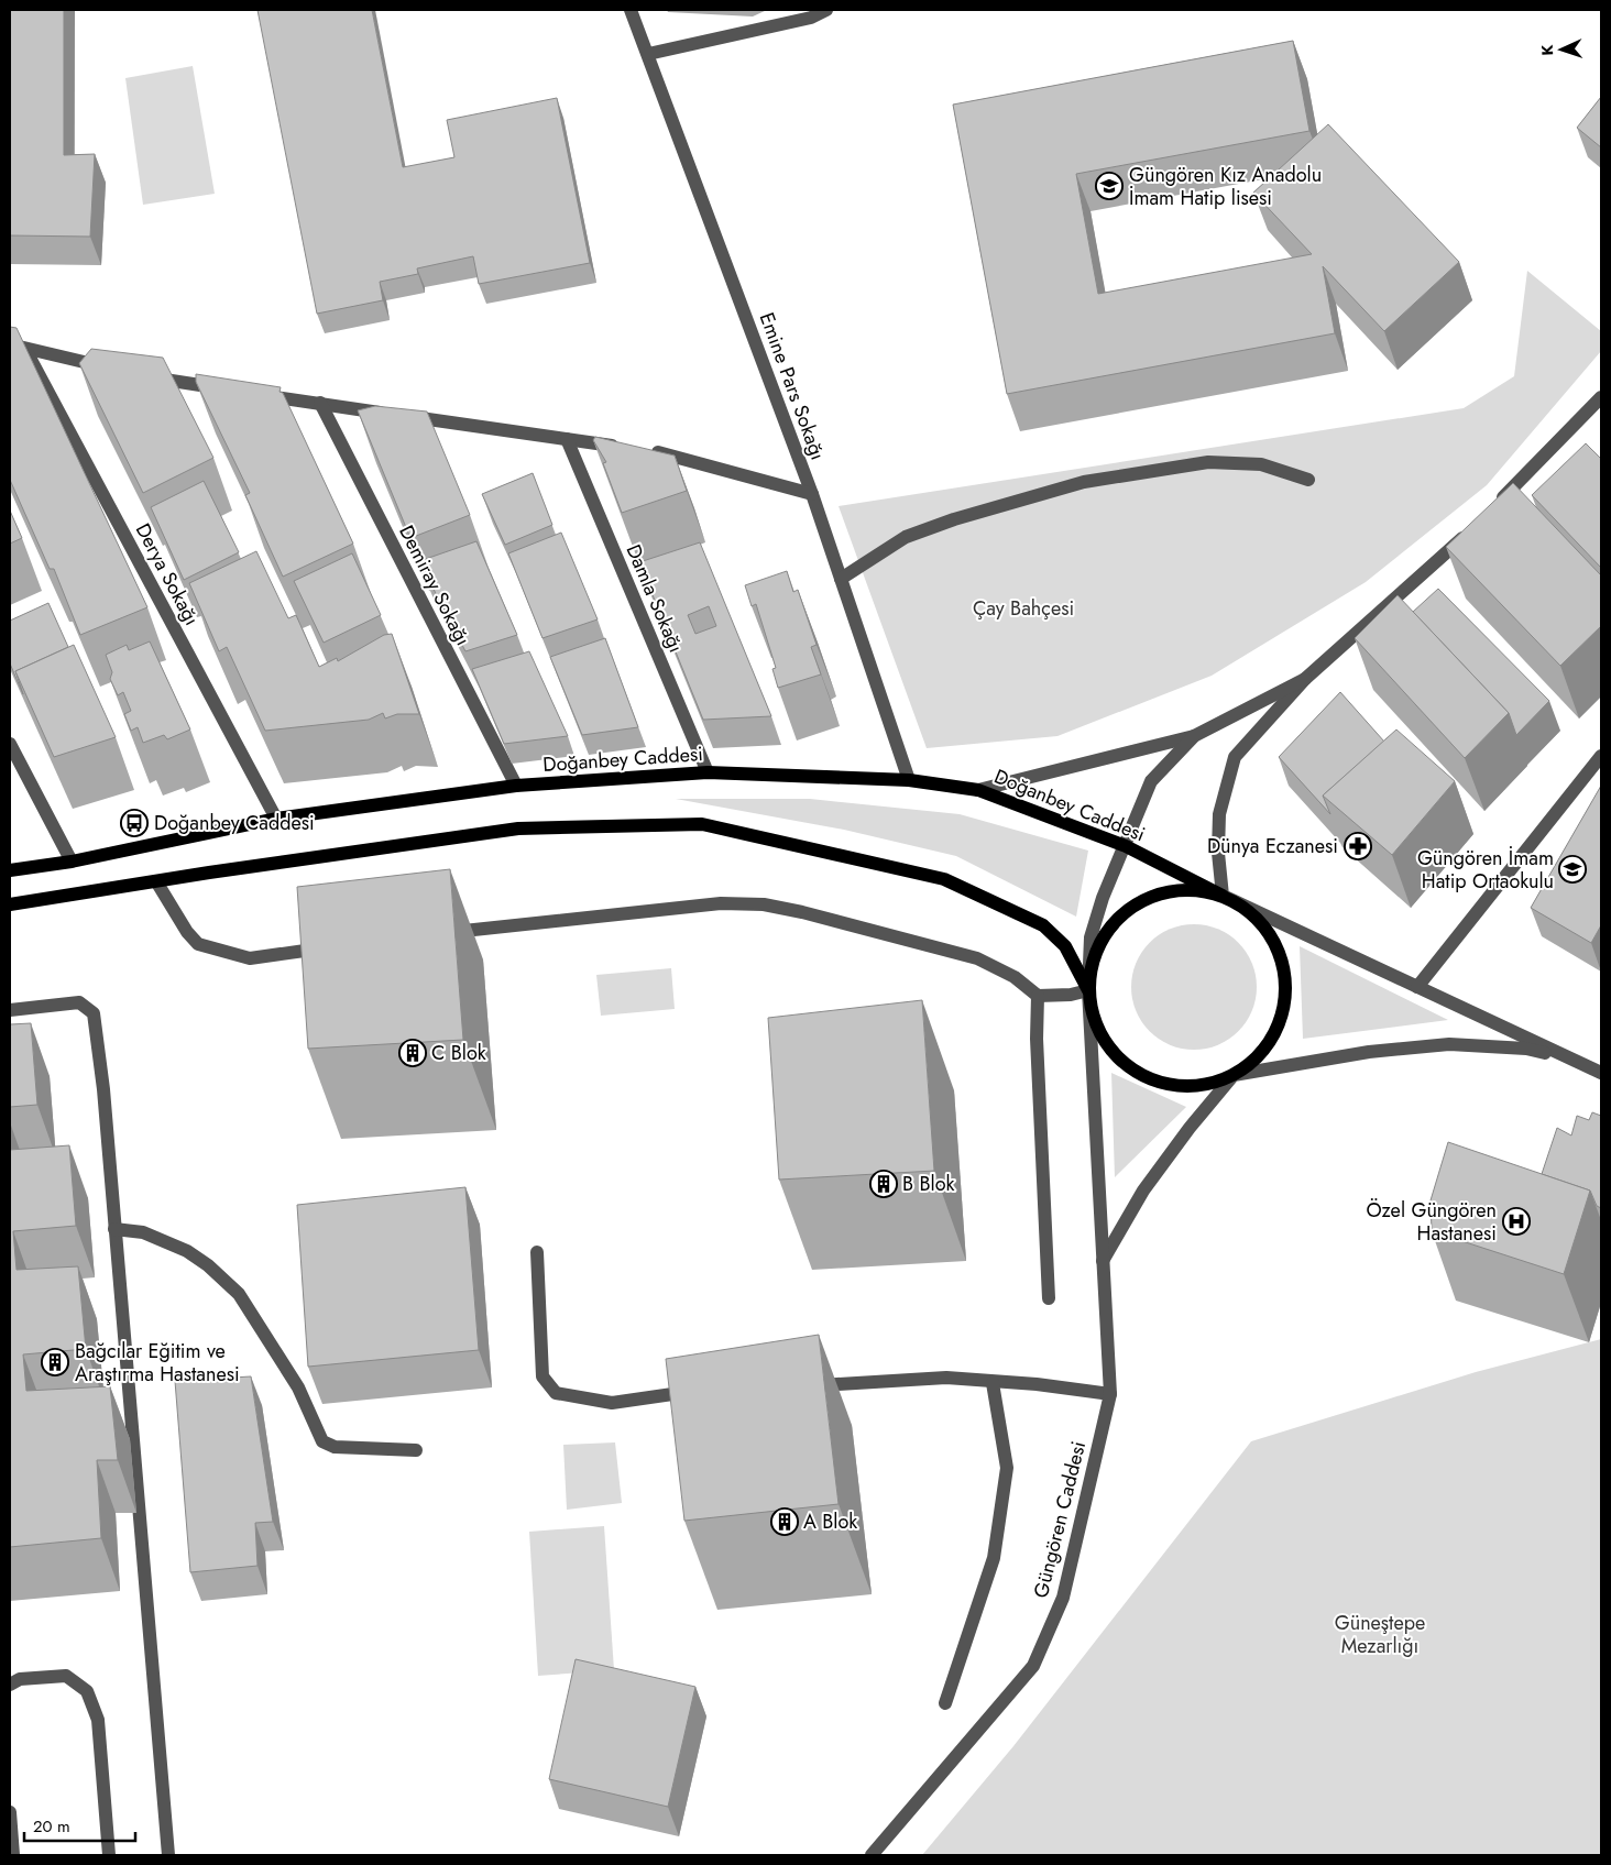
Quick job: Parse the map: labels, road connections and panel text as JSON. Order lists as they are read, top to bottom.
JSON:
{
  "streets": {
    "main road": ["Doğanbey Caddesi"],
    "street": [
      "Emine Pars Sokağı",
      "Derya Sokağı",
      "Demiray Sokağı",
      "Damla Sokağı",
      "Güngören Caddesi"
    ]
  },
  "crossings": [
    ["Emine Pars Sokağı", "Doğanbey Caddesi"],
    ["Derya Sokağı", "Doğanbey Caddesi"],
    ["Demiray Sokağı", "Doğanbey Caddesi"],
    ["Damla Sokağı", "Doğanbey Caddesi"],
    ["Doğanbey Caddesi", "Güngören Caddesi"]
  ],
  "parks": ["Çay Bahçesi", "Güneştepe Mezarlığı"],
  "places": {
    "school or university": ["Güngören Kız Anadolu İmam Hatip lisesi", "Güngören İmam Hatip Ortaokulu"],
    "bus stop": ["Doğanbey Caddesi"],
    "pharmacy": ["Dünya Eczanesi"],
    "building": [
      "C Blok",
      "B Blok",
      "Bağcılar Eğitim ve Araştırma Hastanesi",
      "A Blok"
    ],
    "hospital": ["Özel Güngören Hastanesi"]
  },
  "scale_bar": "20 m",
  "north": "left"
}
